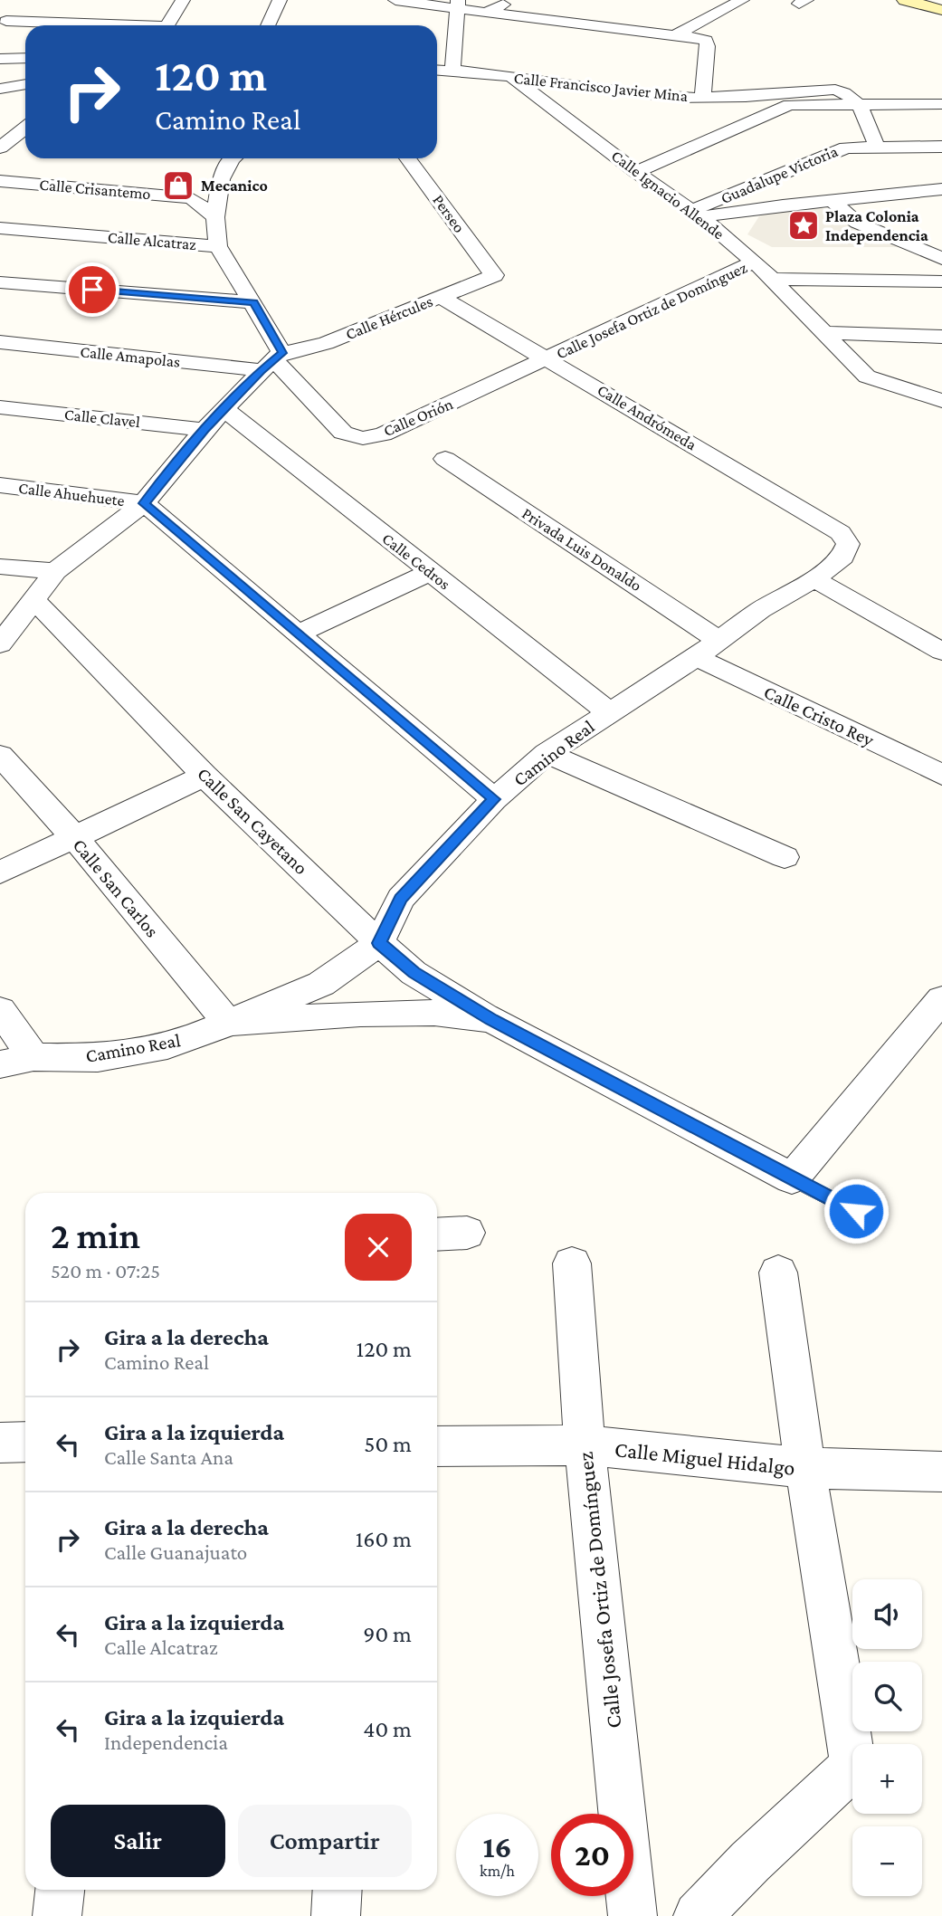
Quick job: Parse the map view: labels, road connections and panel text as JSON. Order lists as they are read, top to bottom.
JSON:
{
  "streets": {
    "street": [
      "Calle Francisco Javier Mina",
      "Guadalupe Victoria",
      "Calle Crisantemo",
      "Calle Ignacio Allende",
      "Perseo",
      "Calle Alcatraz",
      "Calle Josefa Ortiz de Domínguez",
      "Calle Hércules",
      "Calle Amapolas",
      "Calle Orión",
      "Calle Andrómeda",
      "Calle Clavel",
      "Calle Ahuehuete",
      "Privada Luis Donaldo",
      "Calle Cedros",
      "Calle Cristo Rey",
      "Camino Real",
      "Calle San Cayetano",
      "Calle San Carlos",
      "Calle Miguel Hidalgo"
    ]
  },
  "crossings": [
    ["Calle Francisco Javier Mina", "Calle Ignacio Allende"],
    ["Guadalupe Victoria", "Calle Ignacio Allende"],
    ["Calle Ignacio Allende", "Calle Josefa Ortiz de Domínguez"],
    ["Perseo", "Calle Hércules"],
    ["Calle Alcatraz", "Calle Hércules"],
    ["Calle Alcatraz", "Calle Amapolas"],
    ["Calle Alcatraz", "Calle Orión"],
    ["Calle Josefa Ortiz de Domínguez", "Calle Orión"],
    ["Calle Josefa Ortiz de Domínguez", "Calle Andrómeda"],
    ["Calle Josefa Ortiz de Domínguez", "Calle Miguel Hidalgo"],
    ["Calle Hércules", "Calle Amapolas"],
    ["Calle Hércules", "Calle Orión"],
    ["Calle Hércules", "Calle Andrómeda"],
    ["Calle Amapolas", "Calle Orión"],
    ["Calle Orión", "Calle Andrómeda"],
    ["Calle Andrómeda", "Camino Real"],
    ["Privada Luis Donaldo", "Calle Cristo Rey"],
    ["Privada Luis Donaldo", "Camino Real"],
    ["Calle Cedros", "Camino Real"],
    ["Calle Cristo Rey", "Camino Real"],
    ["Camino Real", "Calle San Cayetano"],
    ["Camino Real", "Calle San Carlos"],
    ["Calle San Cayetano", "Calle San Carlos"]
  ],
  "places": {
    "shop": ["Mecanico"],
    "place": ["Plaza Colonia Independencia"]
  },
  "page": {
    "turn": ["120 m", "Camino Real"],
    "heading": ["2 min", "520 m · 07:25"],
    "list": [
      {
        "name": "Gira a la derecha",
        "note": "Camino Real",
        "value": "120 m"
      },
      {
        "name": "Gira a la izquierda",
        "note": "Calle Santa Ana",
        "value": "50 m"
      },
      {
        "name": "Gira a la derecha",
        "note": "Calle Guanajuato",
        "value": "160 m"
      },
      {
        "name": "Gira a la izquierda",
        "note": "Calle Alcatraz",
        "value": "90 m"
      },
      {
        "name": "Gira a la izquierda",
        "note": "Independencia",
        "value": "40 m"
      }
    ],
    "map_buttons": ["+", "−"],
    "buttons": ["Salir", "Compartir"],
    "speed": "16 km/h",
    "limit": "20"
  }
}
